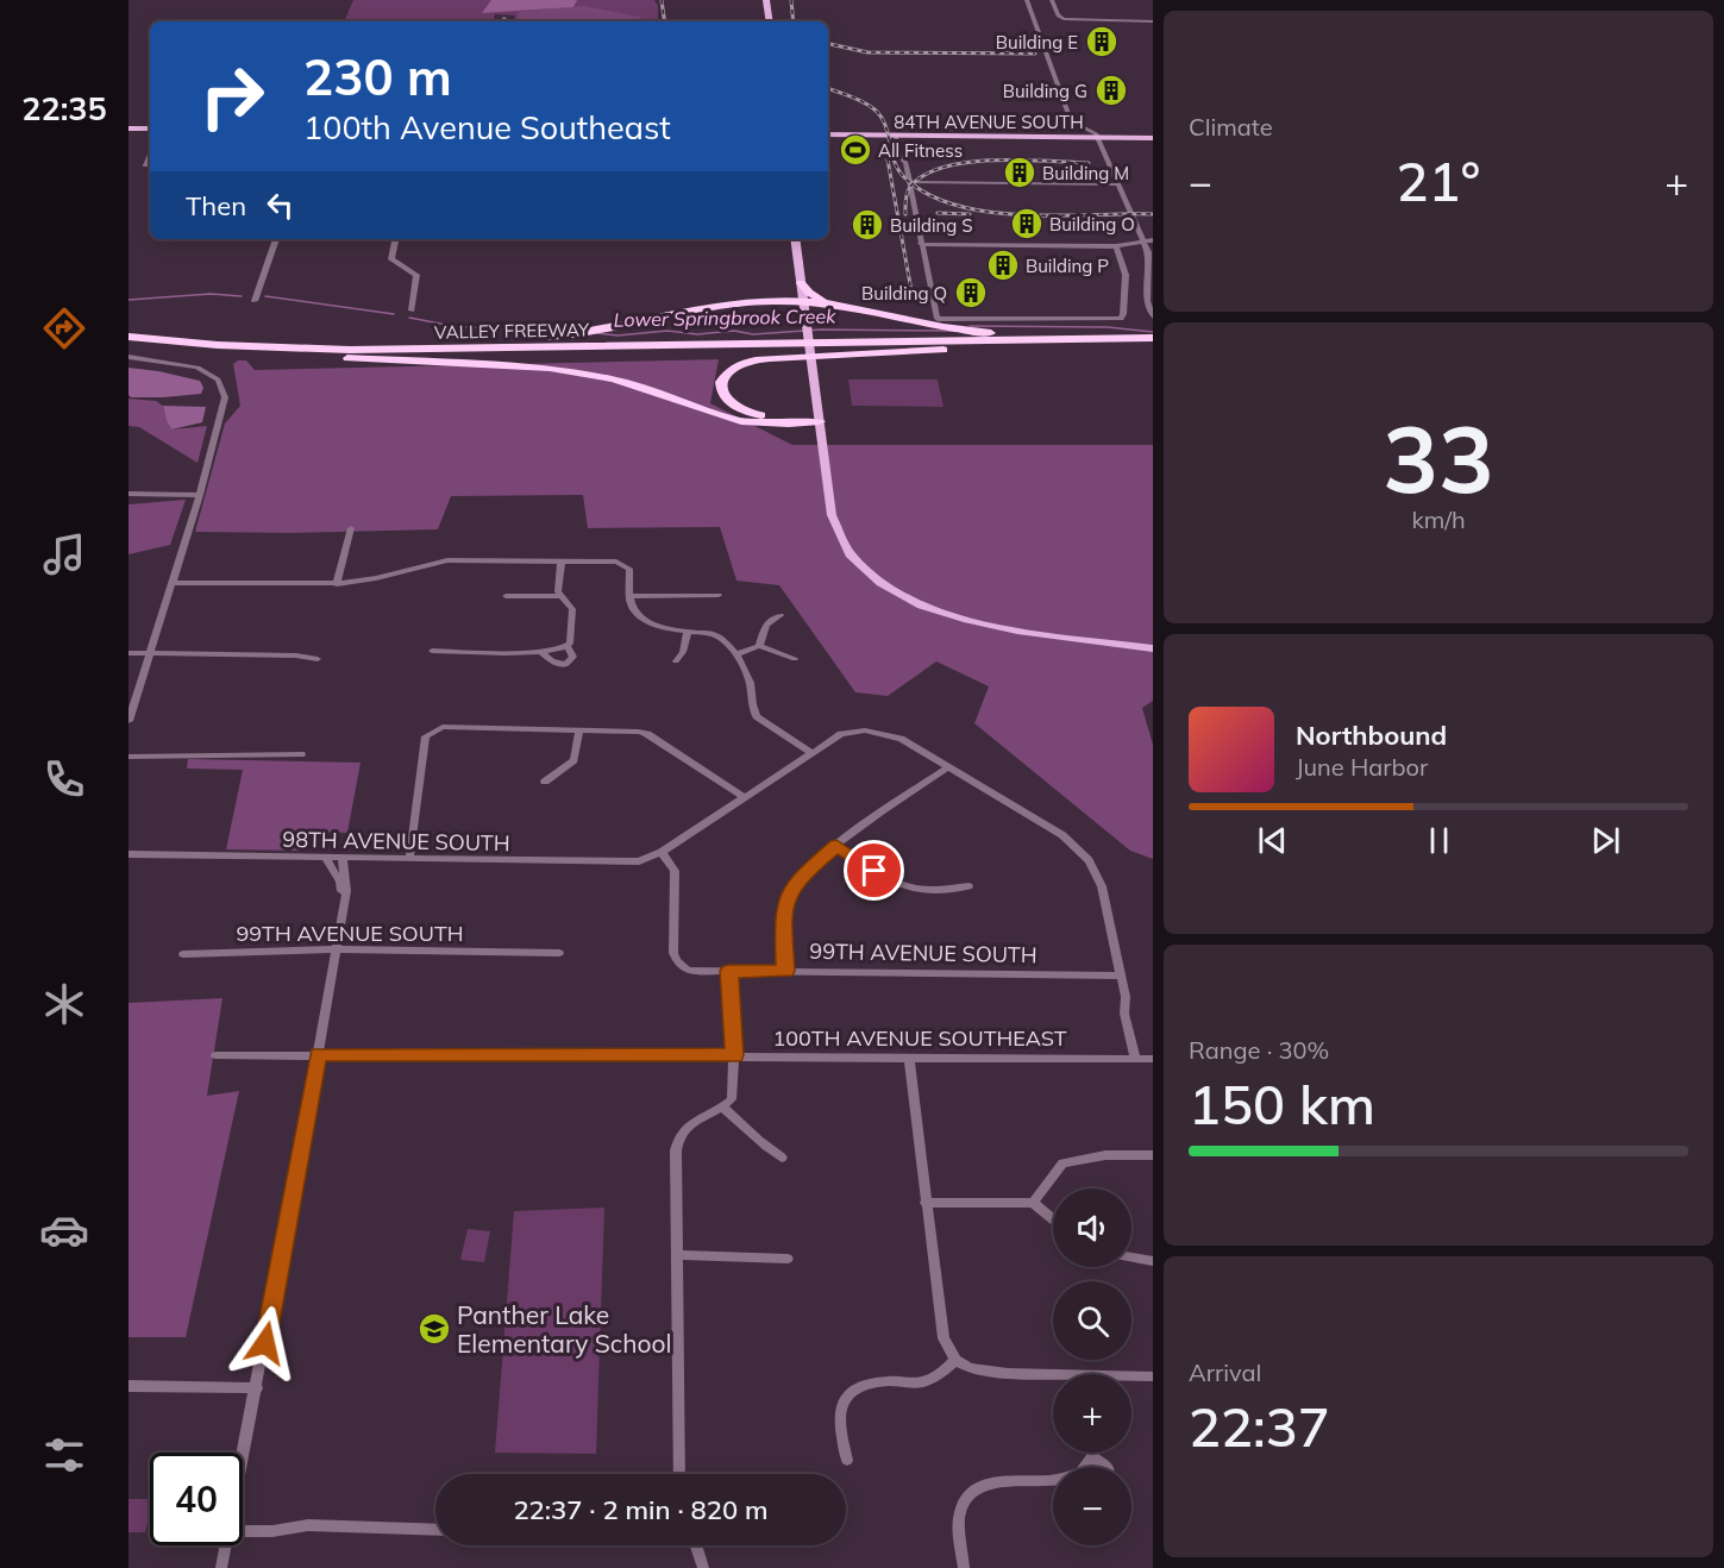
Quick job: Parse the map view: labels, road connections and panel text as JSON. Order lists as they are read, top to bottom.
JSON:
{
  "streets": {
    "highway": ["VALLEY FREEWAY"],
    "main road": ["84TH AVENUE SOUTH"],
    "street": ["98TH AVENUE SOUTH", "99TH AVENUE SOUTH", "100TH AVENUE SOUTHEAST"]
  },
  "crossings": [
    ["98TH AVENUE SOUTH", "99TH AVENUE SOUTH"]
  ],
  "water": ["Lower Springbrook Creek"],
  "places": {
    "building": [
      "Building E",
      "Building G",
      "Building M",
      "Building O",
      "Building S",
      "Building P",
      "Building Q"
    ],
    "sports": ["All Fitness"],
    "school or university": ["Panther Lake Elementary School"]
  },
  "page": {
    "tabs": "22:35",
    "tile": [
      "Climate",
      ["33", "km/h"],
      ["Range · 30%", "150 km"],
      ["Arrival", "22:37"]
    ],
    "turn": ["230 m", "100th Avenue Southeast"],
    "heat": ["−", "21°", "+"],
    "then": "Then",
    "song": ["Northbound", "June Harbor"],
    "map_buttons": ["+", "−"],
    "limit": "40",
    "trip": "22:37 · 2 min · 820 m"
  }
}
